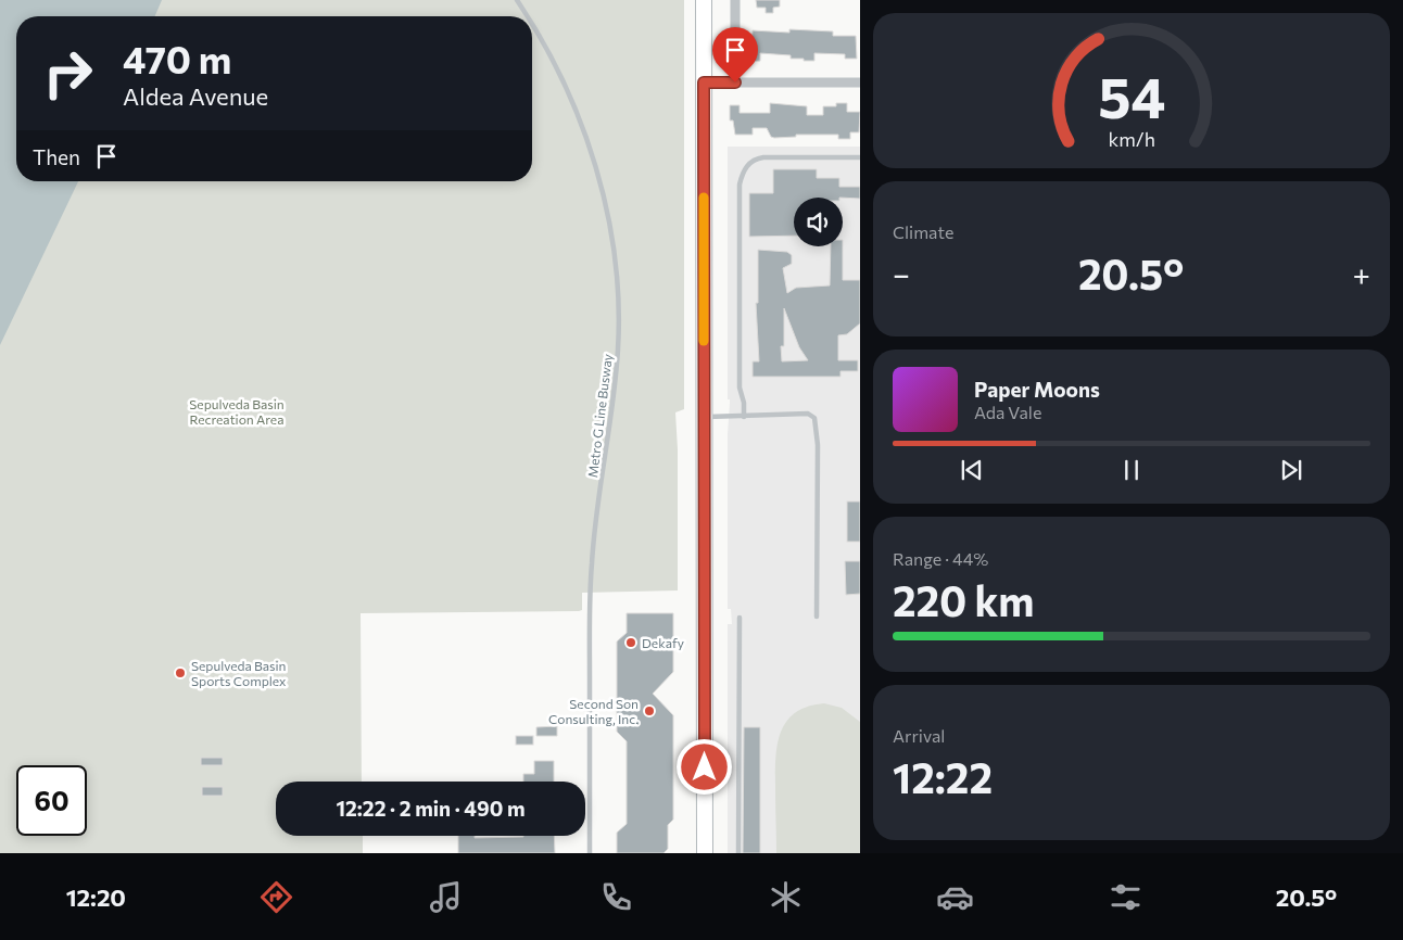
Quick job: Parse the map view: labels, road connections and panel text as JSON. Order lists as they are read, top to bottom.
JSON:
{
  "streets": {
    "lane": ["Metro G Line Busway"]
  },
  "parks": ["Sepulveda Basin Recreation Area"],
  "places": ["Dekafy", "Sepulveda Basin Sports Complex", "Second Son Consulting, Inc."],
  "page": {
    "turn": ["470 m", "Aldea Avenue"],
    "then": "Then",
    "tile": [
      "Climate",
      ["Range · 44%", "220 km"],
      ["Arrival", "12:22"]
    ],
    "heat": ["−", "20.5°", "+"],
    "song": ["Paper Moons", "Ada Vale"],
    "limit": "60",
    "trip": "12:22 · 2 min · 490 m",
    "tabs": ["12:20", "20.5°"],
    "gauge": ["54", "km/h"]
  }
}
